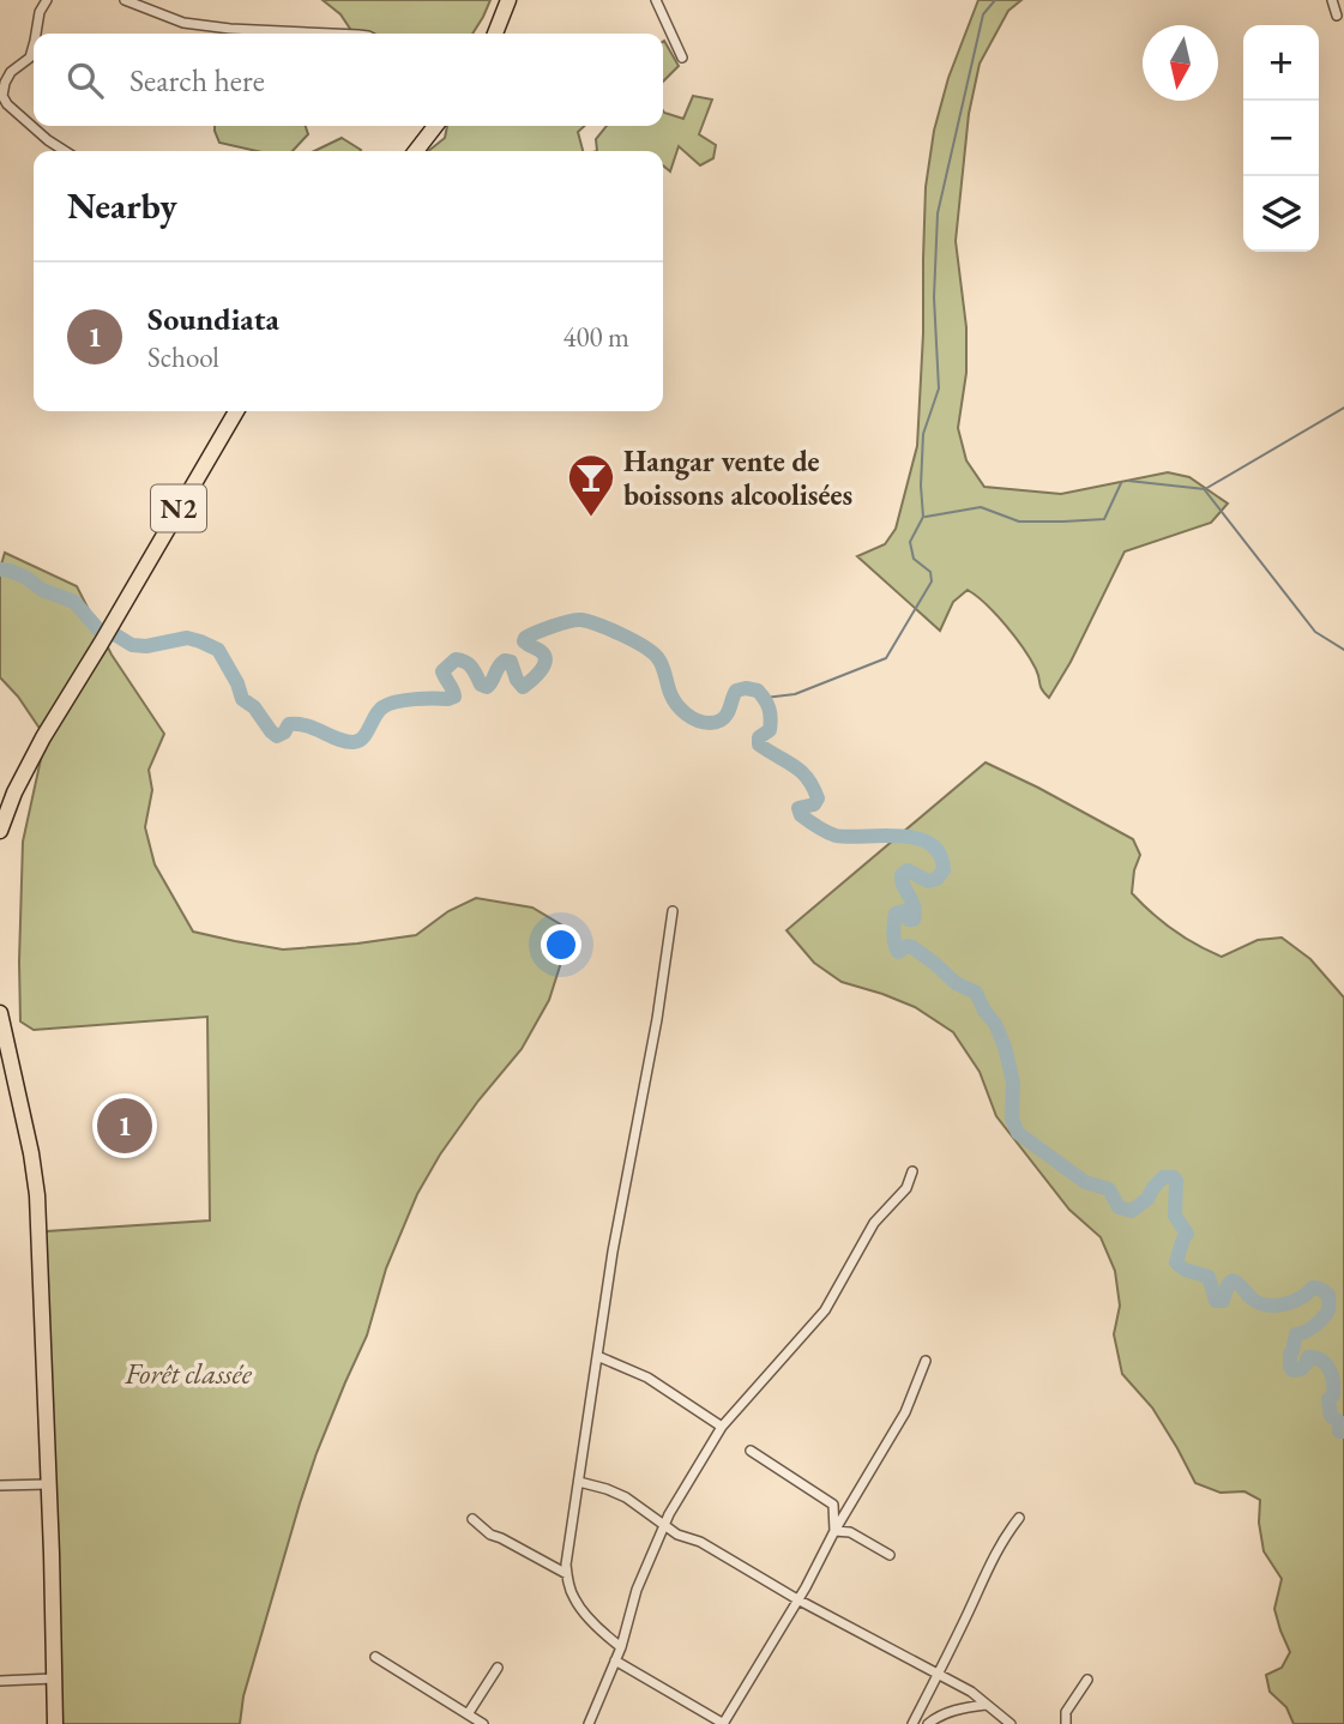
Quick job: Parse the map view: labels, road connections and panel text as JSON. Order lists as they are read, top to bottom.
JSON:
{
  "streets": {
    "highway": ["N2"]
  },
  "parks": ["Forêt classée"],
  "places": {
    "bar": ["Hangar vente de boissons alcoolisées"]
  },
  "north": "bottom",
  "page": {
    "map_buttons": ["+", "−"],
    "search": "Search here",
    "heading": "Nearby",
    "list": [
      {
        "mark": "1",
        "name": "Soundiata",
        "note": "School",
        "value": "400 m"
      }
    ],
    "pins": "1"
  }
}
